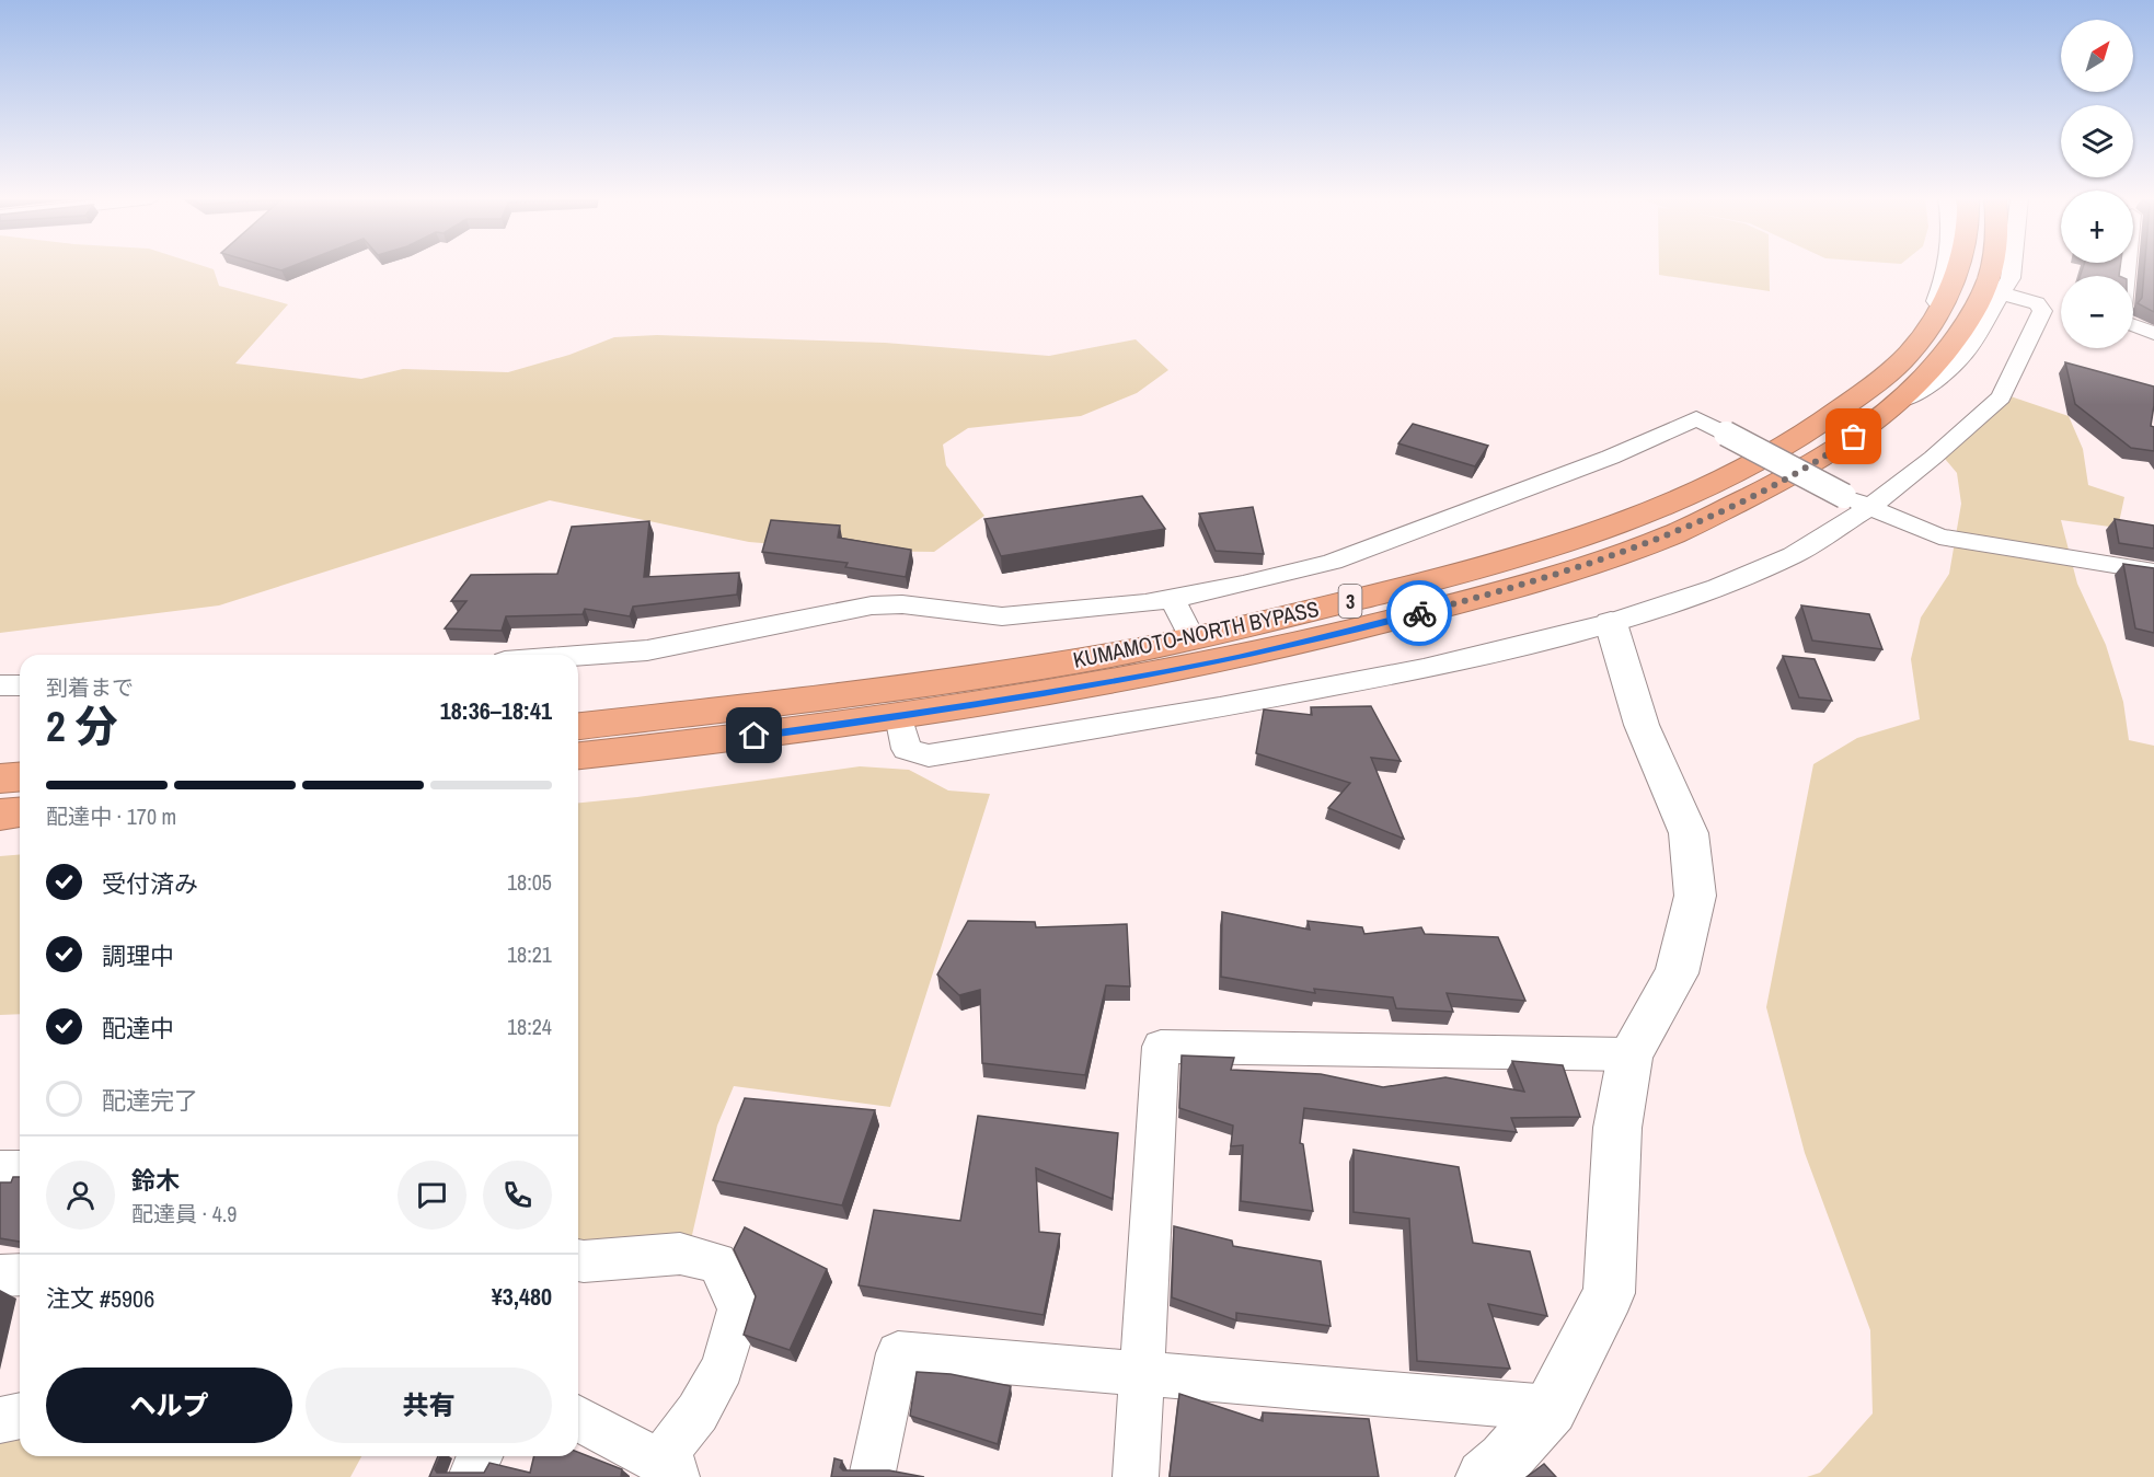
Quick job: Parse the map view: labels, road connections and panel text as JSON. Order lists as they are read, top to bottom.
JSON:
{
  "streets": {
    "highway": ["3", "KUMAMOTO-NORTH BYPASS"]
  },
  "north": "top right",
  "page": {
    "map_buttons": ["+", "−"],
    "heading": ["2 分", "到着まで", "18:36–18:41"],
    "panel": [
      "鈴木",
      "配達員 · 4.9",
      "注文 #5906",
      "¥3,480"
    ],
    "bar": "配達中 · 170 m",
    "list": [
      ["受付済み", "18:05"],
      ["調理中", "18:21"],
      ["配達中", "18:24"],
      "配達完了"
    ],
    "buttons": ["ヘルプ", "共有"]
  }
}
